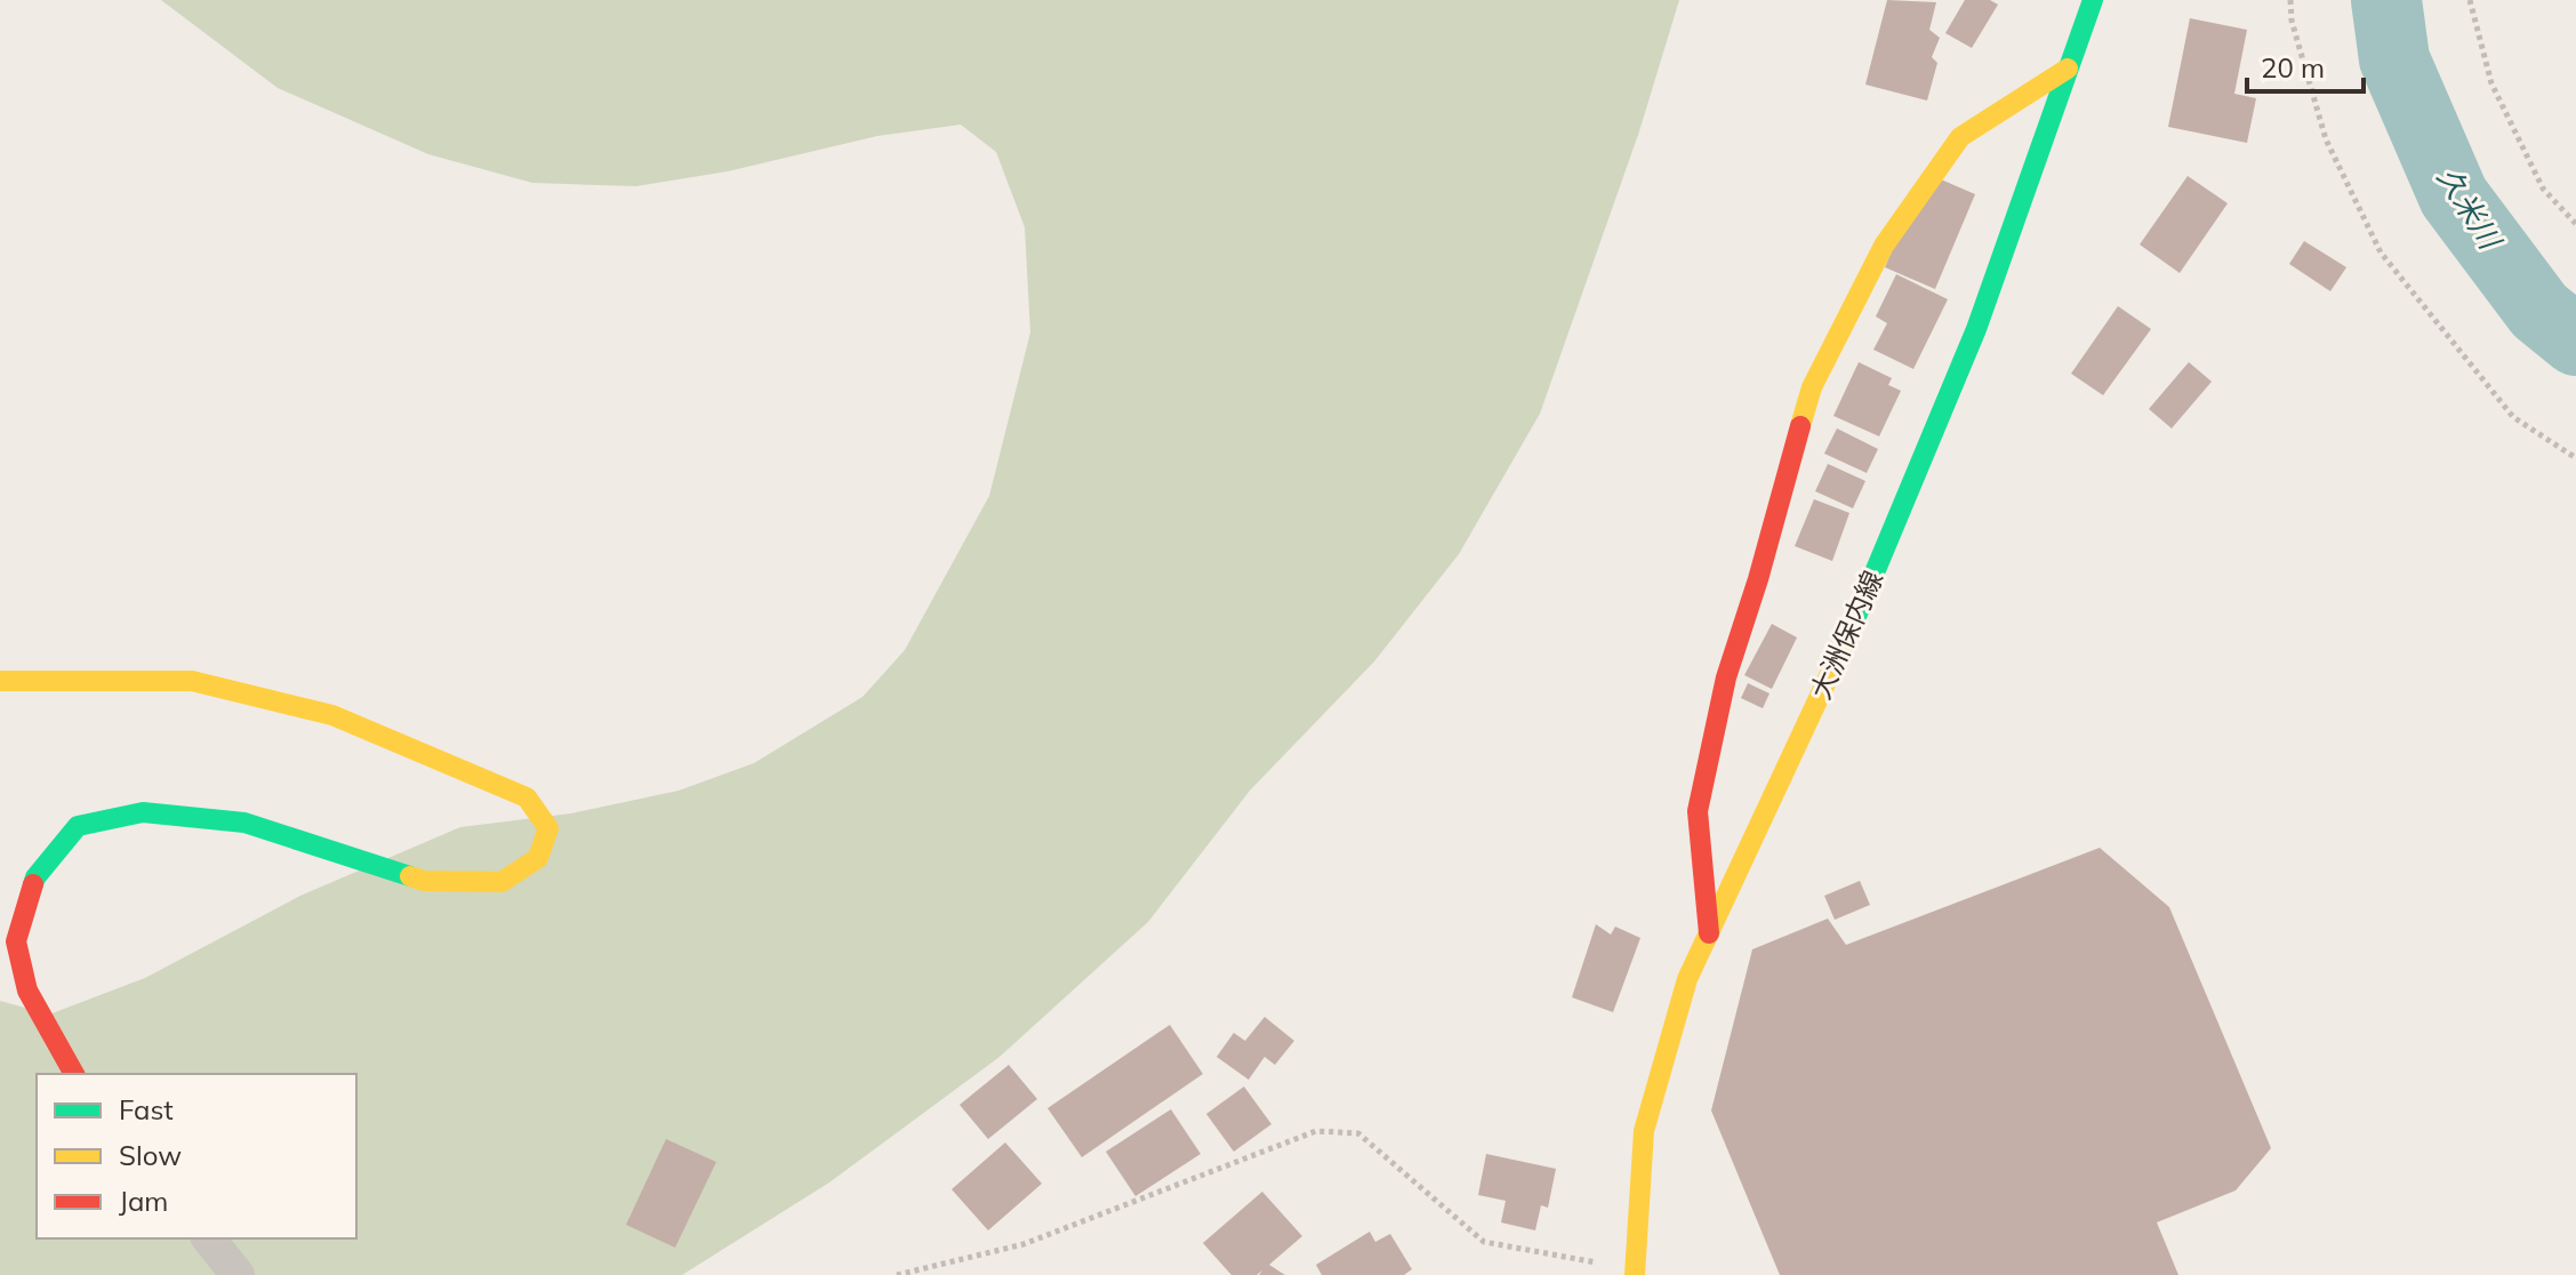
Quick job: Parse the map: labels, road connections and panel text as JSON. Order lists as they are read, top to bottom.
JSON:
{
  "streets": {
    "street": ["大洲保内線"]
  },
  "water": ["久米川"],
  "legend": ["Fast", "Slow", "Jam"],
  "scale_bar": "20 m"
}
